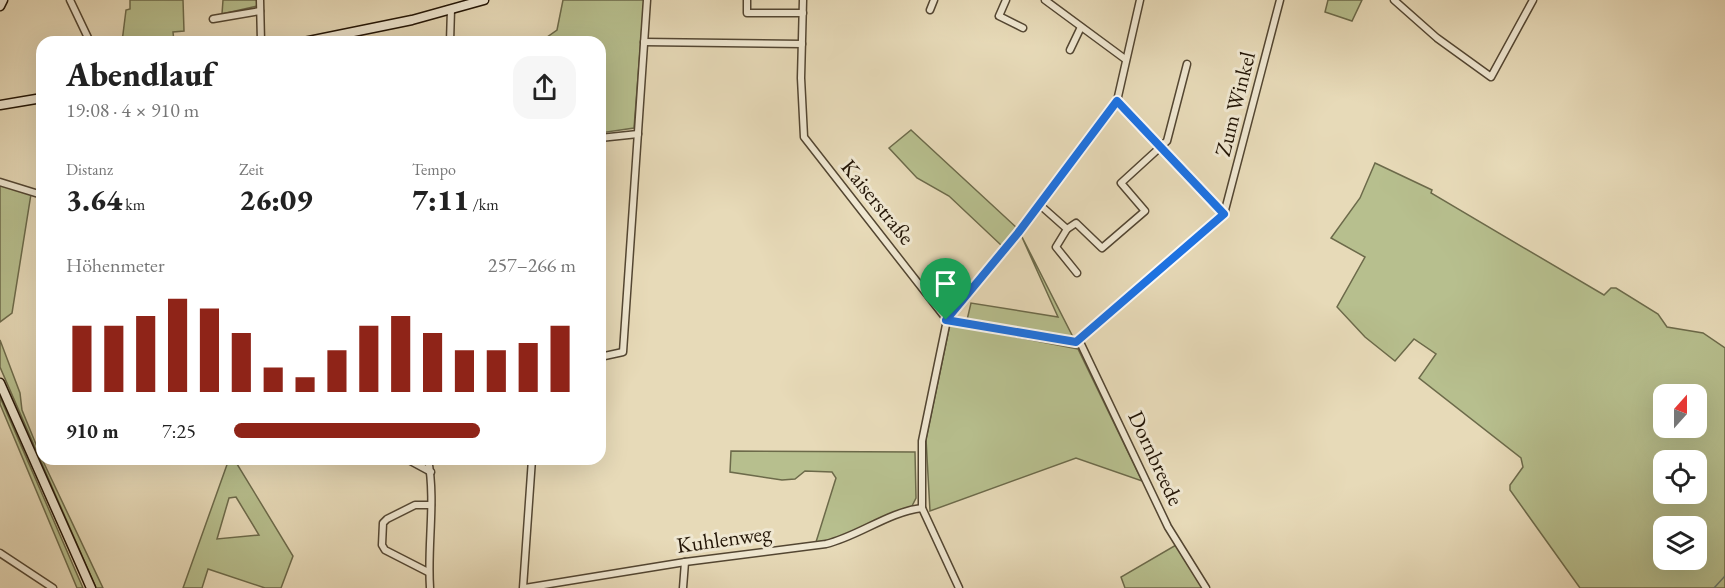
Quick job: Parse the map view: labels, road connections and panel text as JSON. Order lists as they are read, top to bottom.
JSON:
{
  "streets": {
    "street": [
      "Zum Winkel",
      "Kaiserstraße",
      "Dornbreede",
      "Kuhlenweg"
    ]
  },
  "north": "top",
  "page": {
    "heading": ["Abendlauf", "19:08 · 4 × 910 m"],
    "stats": [
      ["Distanz", "3.64 km"],
      ["Zeit", "26:09"],
      ["Tempo", "7:11 /km"]
    ],
    "chart": ["Höhenmeter", "257–266 m"],
    "list": [
      {
        "name": "910 m",
        "note": "7:25"
      }
    ]
  }
}
